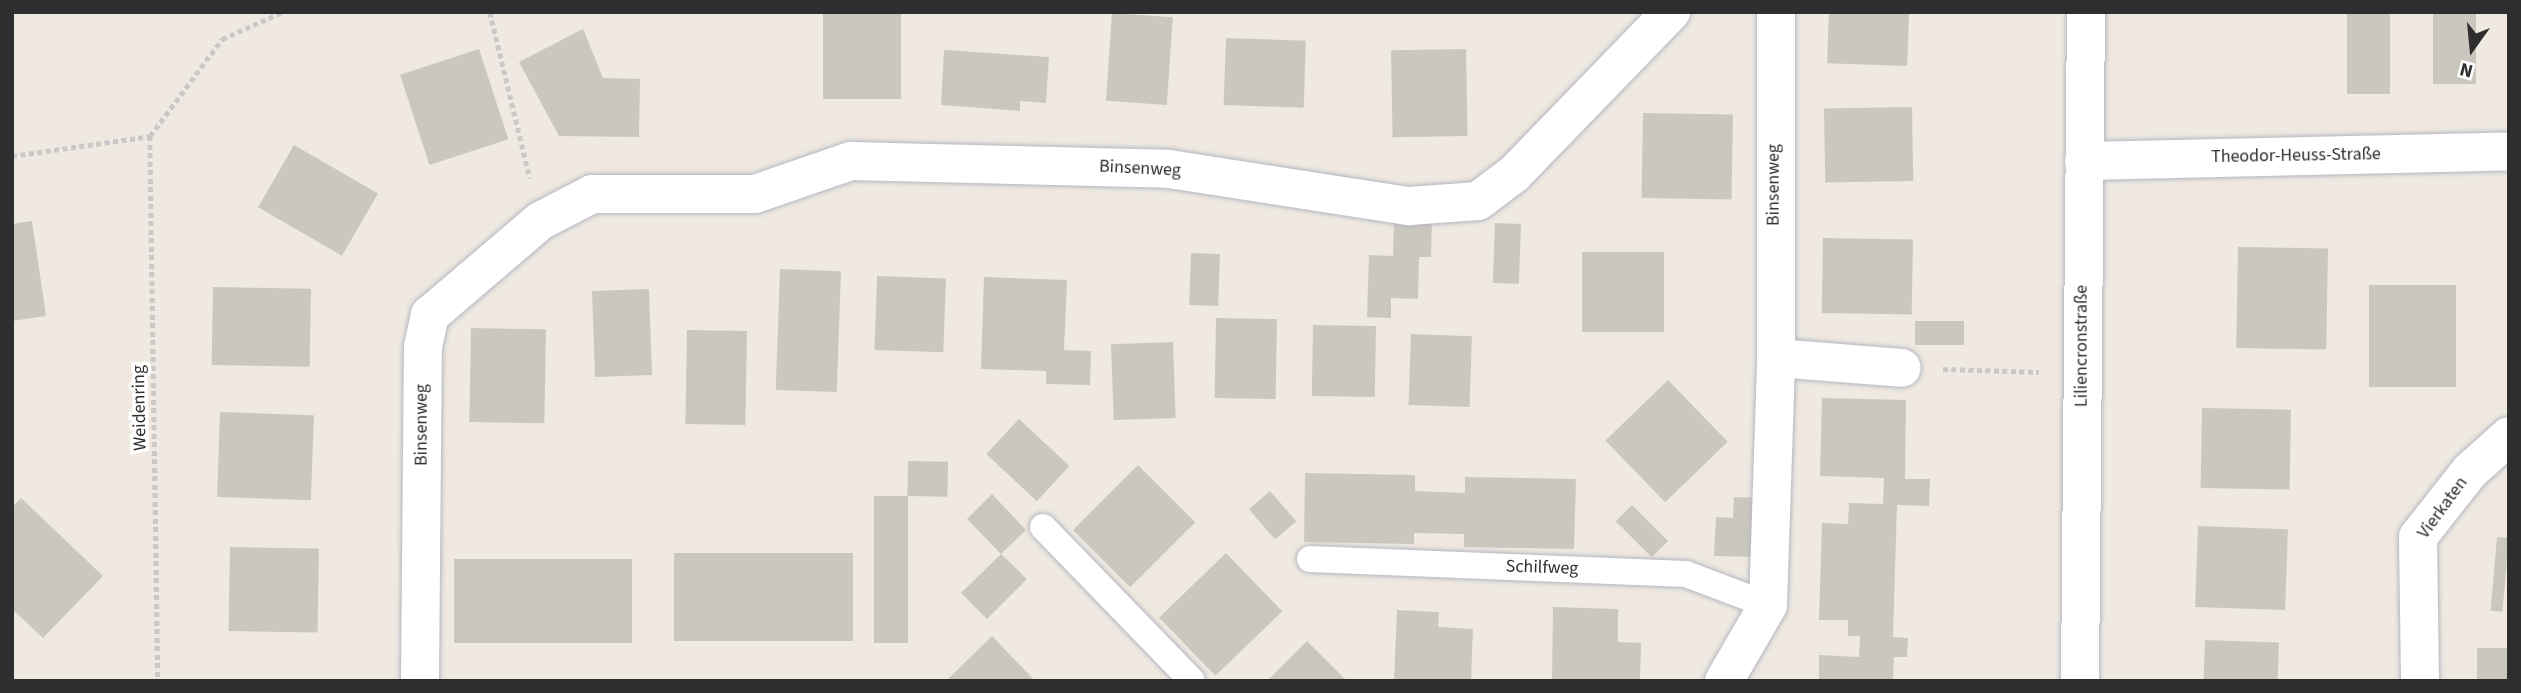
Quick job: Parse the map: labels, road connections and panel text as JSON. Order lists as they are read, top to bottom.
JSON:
{
  "streets": {
    "street": [
      "Theodor-Heuss-Straße",
      "Binsenweg",
      "Liliencronstraße",
      "Vierkaten"
    ],
    "lane": ["Schilfweg"],
    "path": ["Weidenring"]
  },
  "crossings": [
    ["Theodor-Heuss-Straße", "Liliencronstraße"]
  ],
  "north": "bottom"
}
